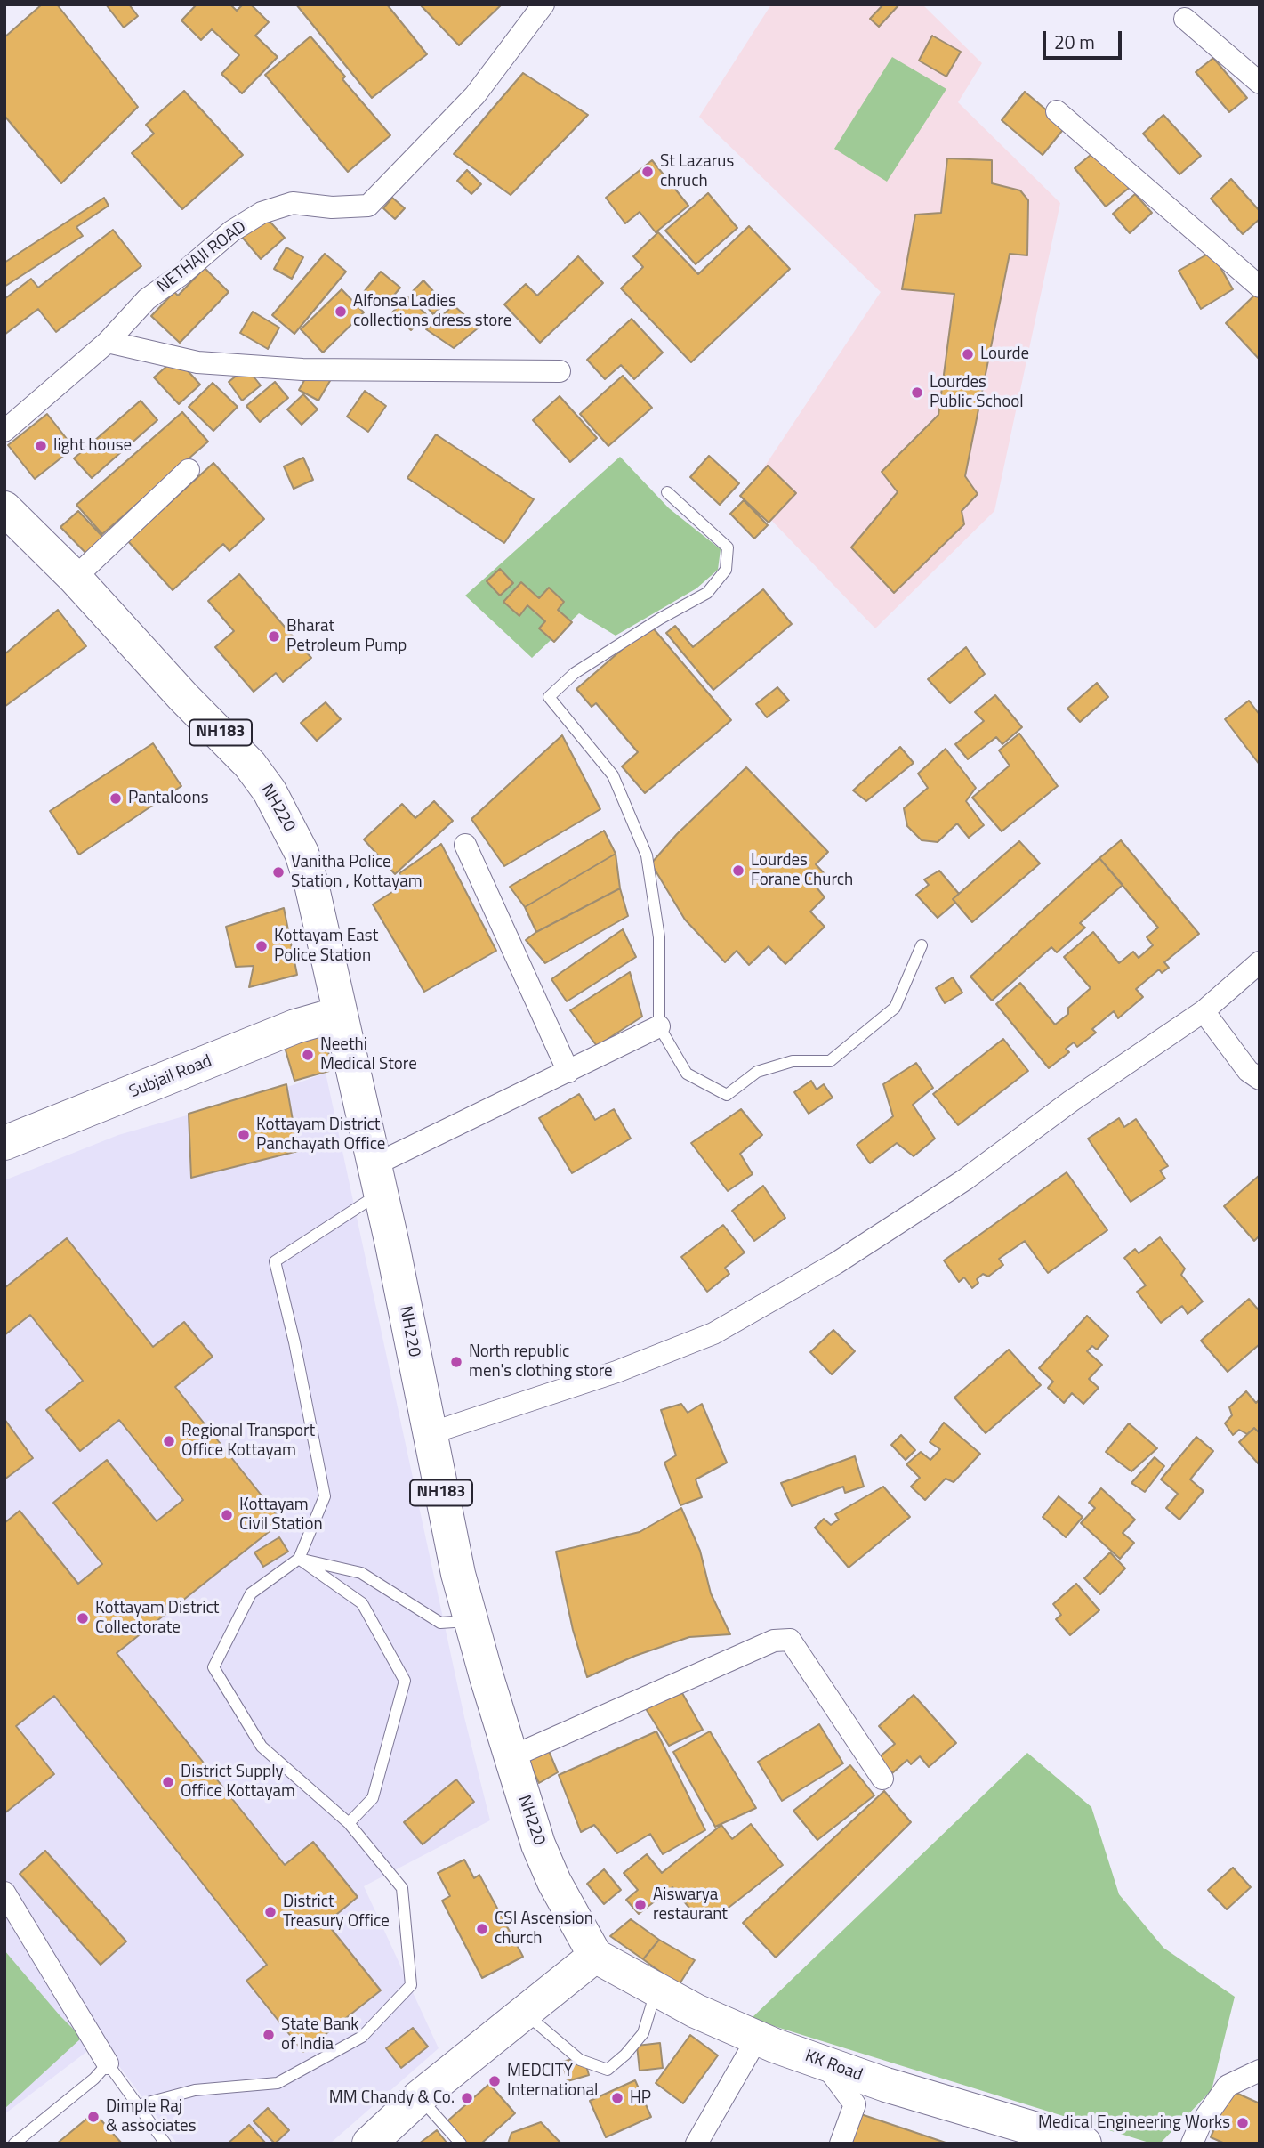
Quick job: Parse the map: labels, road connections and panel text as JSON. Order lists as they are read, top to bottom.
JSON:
{
  "streets": {
    "main road": [
      "NH183",
      "NH220",
      "Subjail Road",
      "KK Road"
    ],
    "street": ["NETHAJI ROAD"]
  },
  "crossings": [
    ["NH220", "Subjail Road"],
    ["NH220", "KK Road"]
  ],
  "places": [
    "St Lazarus chruch",
    "Alfonsa Ladies collections dress store",
    "Lourde",
    "Lourdes Public School",
    "light house",
    "Bharat Petroleum Pump",
    "Pantaloons",
    "Lourdes Forane Church",
    "Vanitha Police Station , Kottayam",
    "Kottayam East Police Station",
    "Neethi Medical Store",
    "Kottayam District Panchayath Office",
    "North republic men's clothing store",
    "Regional Transport Office Kottayam",
    "Kottayam Civil Station",
    "Kottayam District Collectorate",
    "District Supply Office Kottayam",
    "Aiswarya restaurant",
    "District Treasury Office",
    "CSI Ascension church",
    "State Bank of India",
    "MEDCITY International",
    "MM Chandy & Co.",
    "HP",
    "Dimple Raj & associates",
    "Medical Engineering Works"
  ],
  "scale_bar": "20 m"
}
